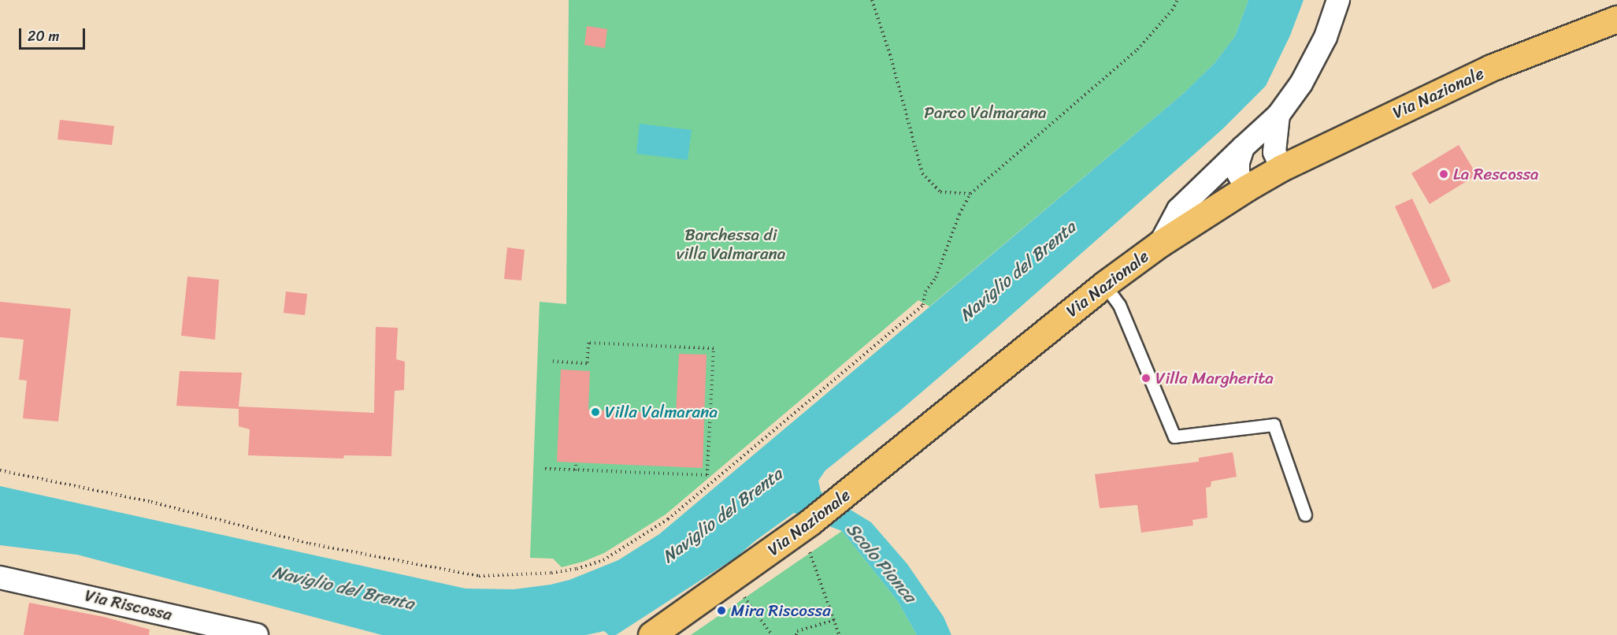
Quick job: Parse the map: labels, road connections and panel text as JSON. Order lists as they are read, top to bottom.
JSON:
{
  "streets": {
    "main road": ["Via Nazionale"],
    "street": ["Via Riscossa"]
  },
  "water": ["Naviglio del Brenta", "Scolo Pionca"],
  "parks": ["Parco Valmarana", "Barchessa di villa Valmarana"],
  "places": [
    "La Rescossa",
    "Villa Margherita",
    "Villa Valmarana",
    "Mira Riscossa"
  ],
  "scale_bar": "20 m"
}
